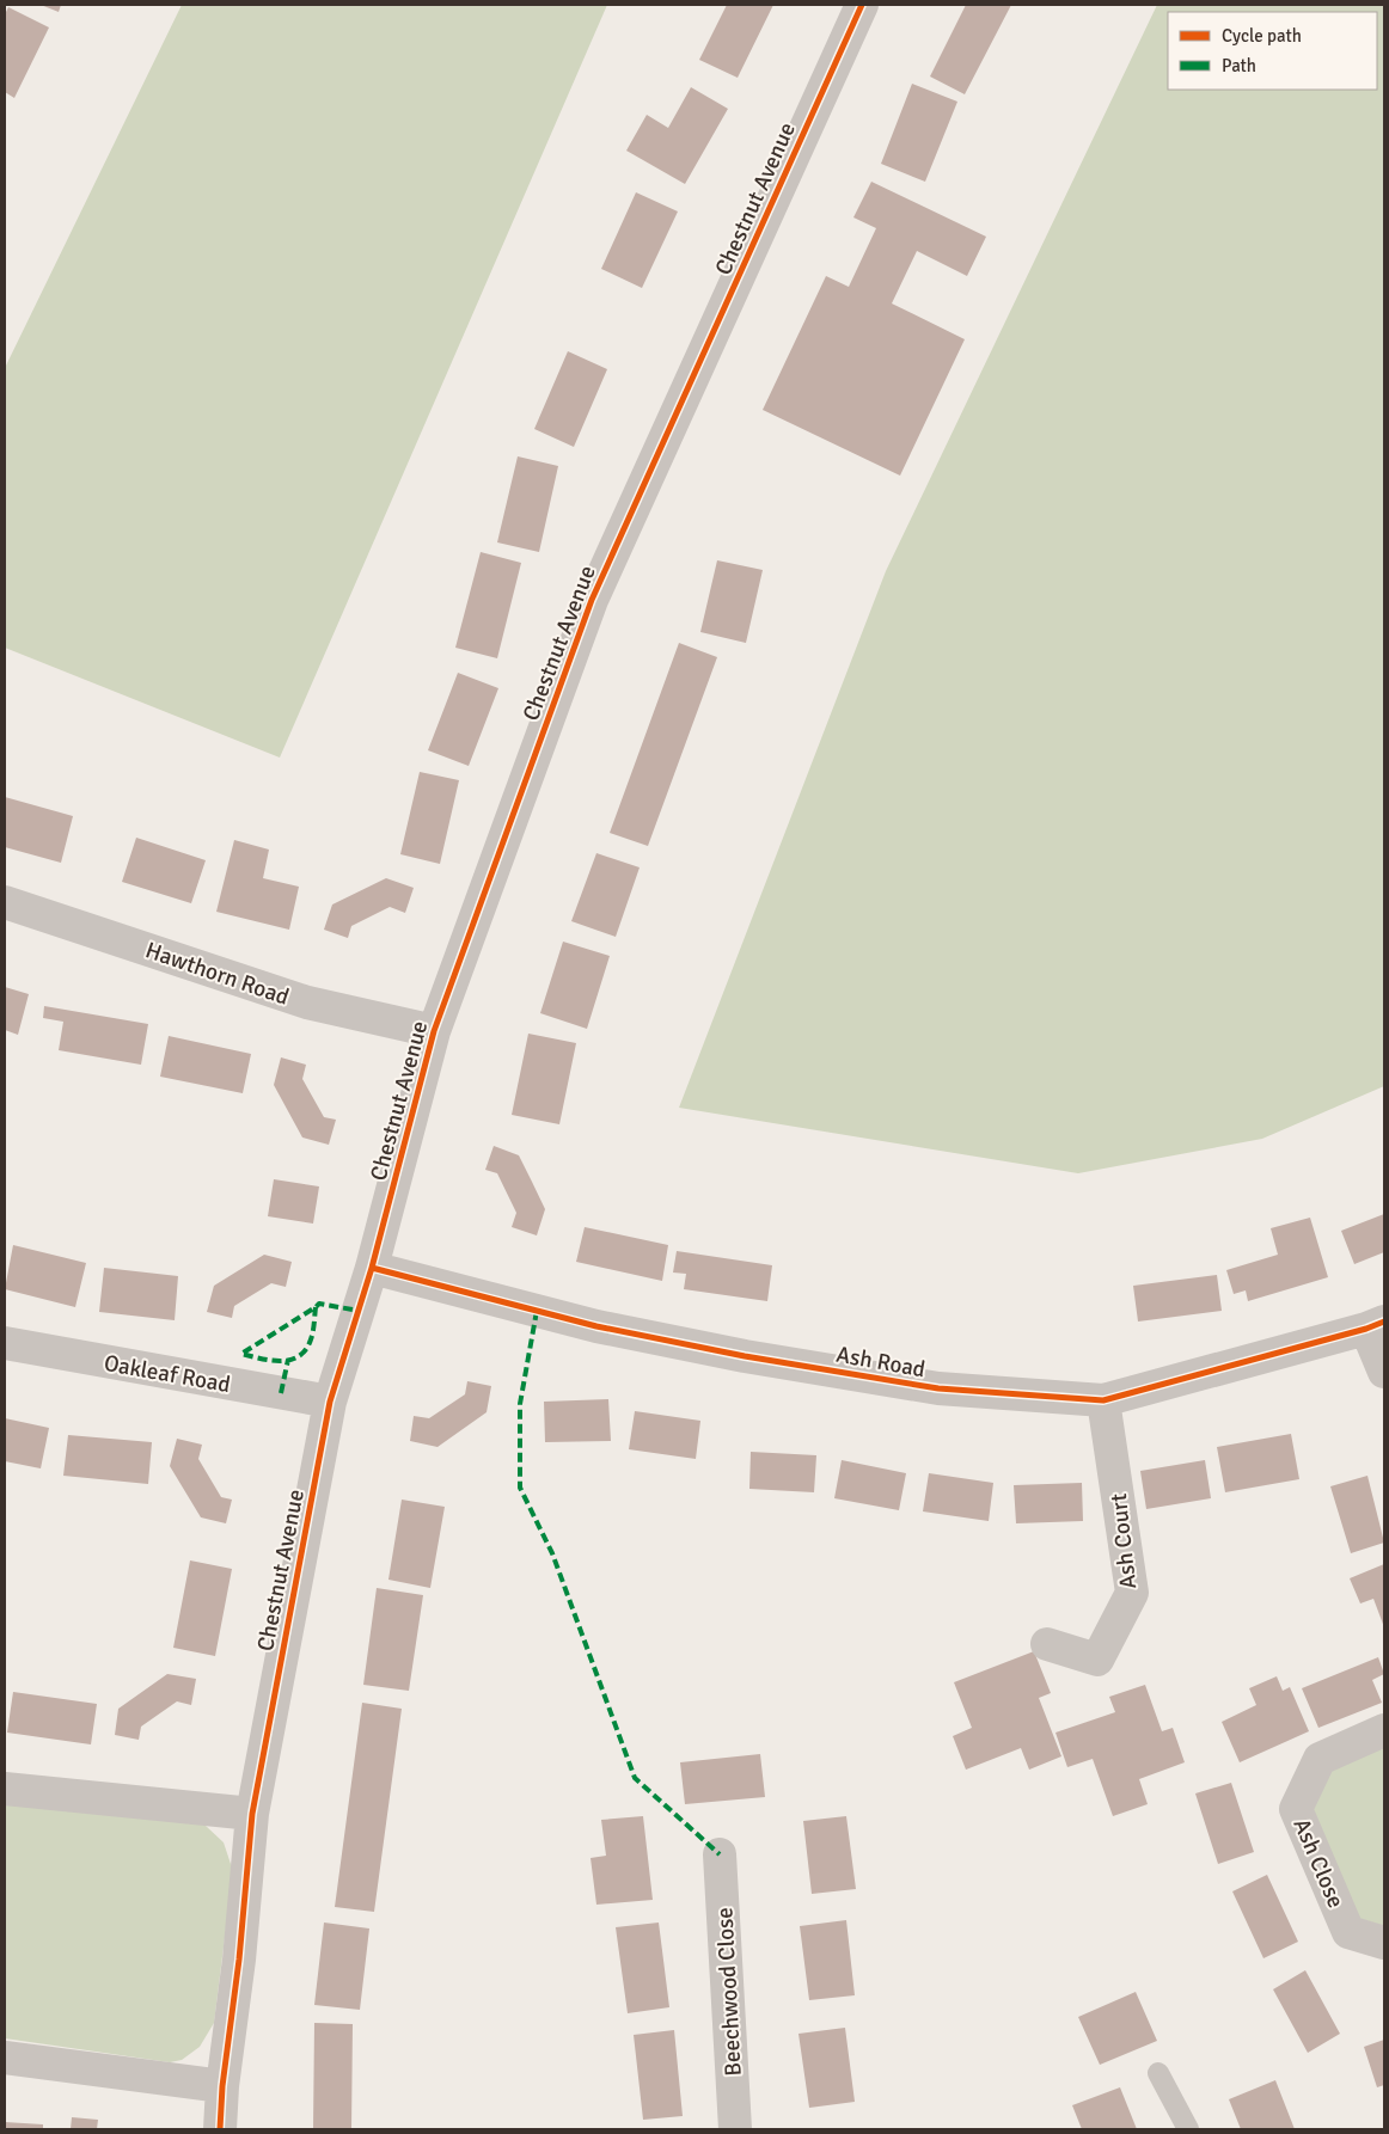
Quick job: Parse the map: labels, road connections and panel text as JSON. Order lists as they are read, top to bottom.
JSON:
{
  "streets": {
    "street": [
      "Chestnut Avenue",
      "Hawthorn Road",
      "Ash Road",
      "Oakleaf Road",
      "Ash Court",
      "Ash Close",
      "Beechwood Close"
    ]
  },
  "crossings": [
    ["Chestnut Avenue", "Hawthorn Road"],
    ["Chestnut Avenue", "Ash Road"],
    ["Chestnut Avenue", "Oakleaf Road"],
    ["Ash Road", "Ash Court"]
  ],
  "legend": ["Cycle path", "Path"]
}
